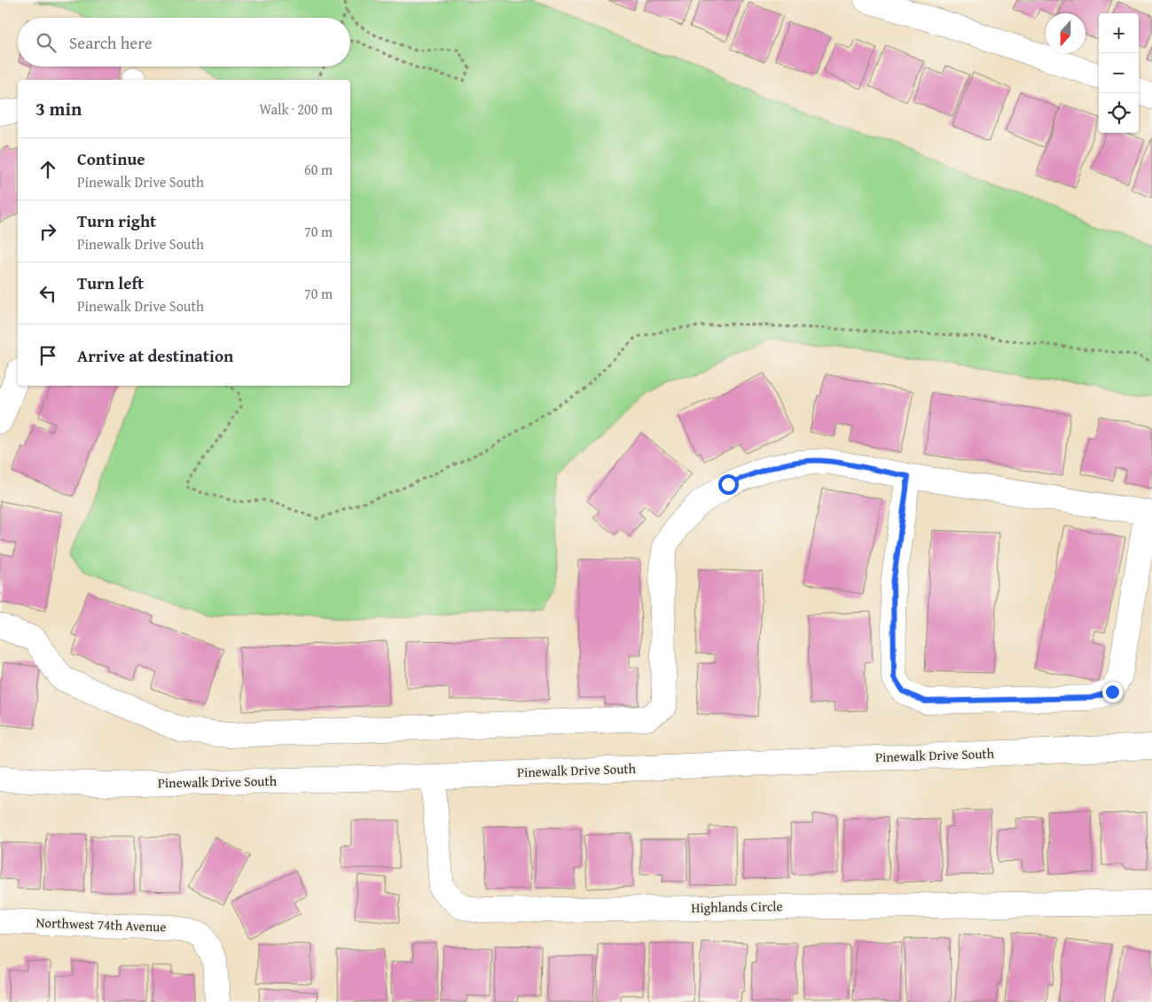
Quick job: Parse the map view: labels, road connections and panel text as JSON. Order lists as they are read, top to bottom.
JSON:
{
  "streets": {
    "street": ["Pinewalk Drive South", "Highlands Circle", "Northwest 74th Avenue"]
  },
  "crossings": [
    ["Pinewalk Drive South", "Highlands Circle"]
  ],
  "north": "bottom",
  "page": {
    "map_buttons": ["+", "−"],
    "search": "Search here",
    "heading": ["3 min", "Walk · 200 m"],
    "list": [
      ["Continue", "Pinewalk Drive South", "60 m"],
      ["Turn right", "Pinewalk Drive South", "70 m"],
      ["Turn left", "Pinewalk Drive South", "70 m"],
      "Arrive at destination"
    ]
  }
}
